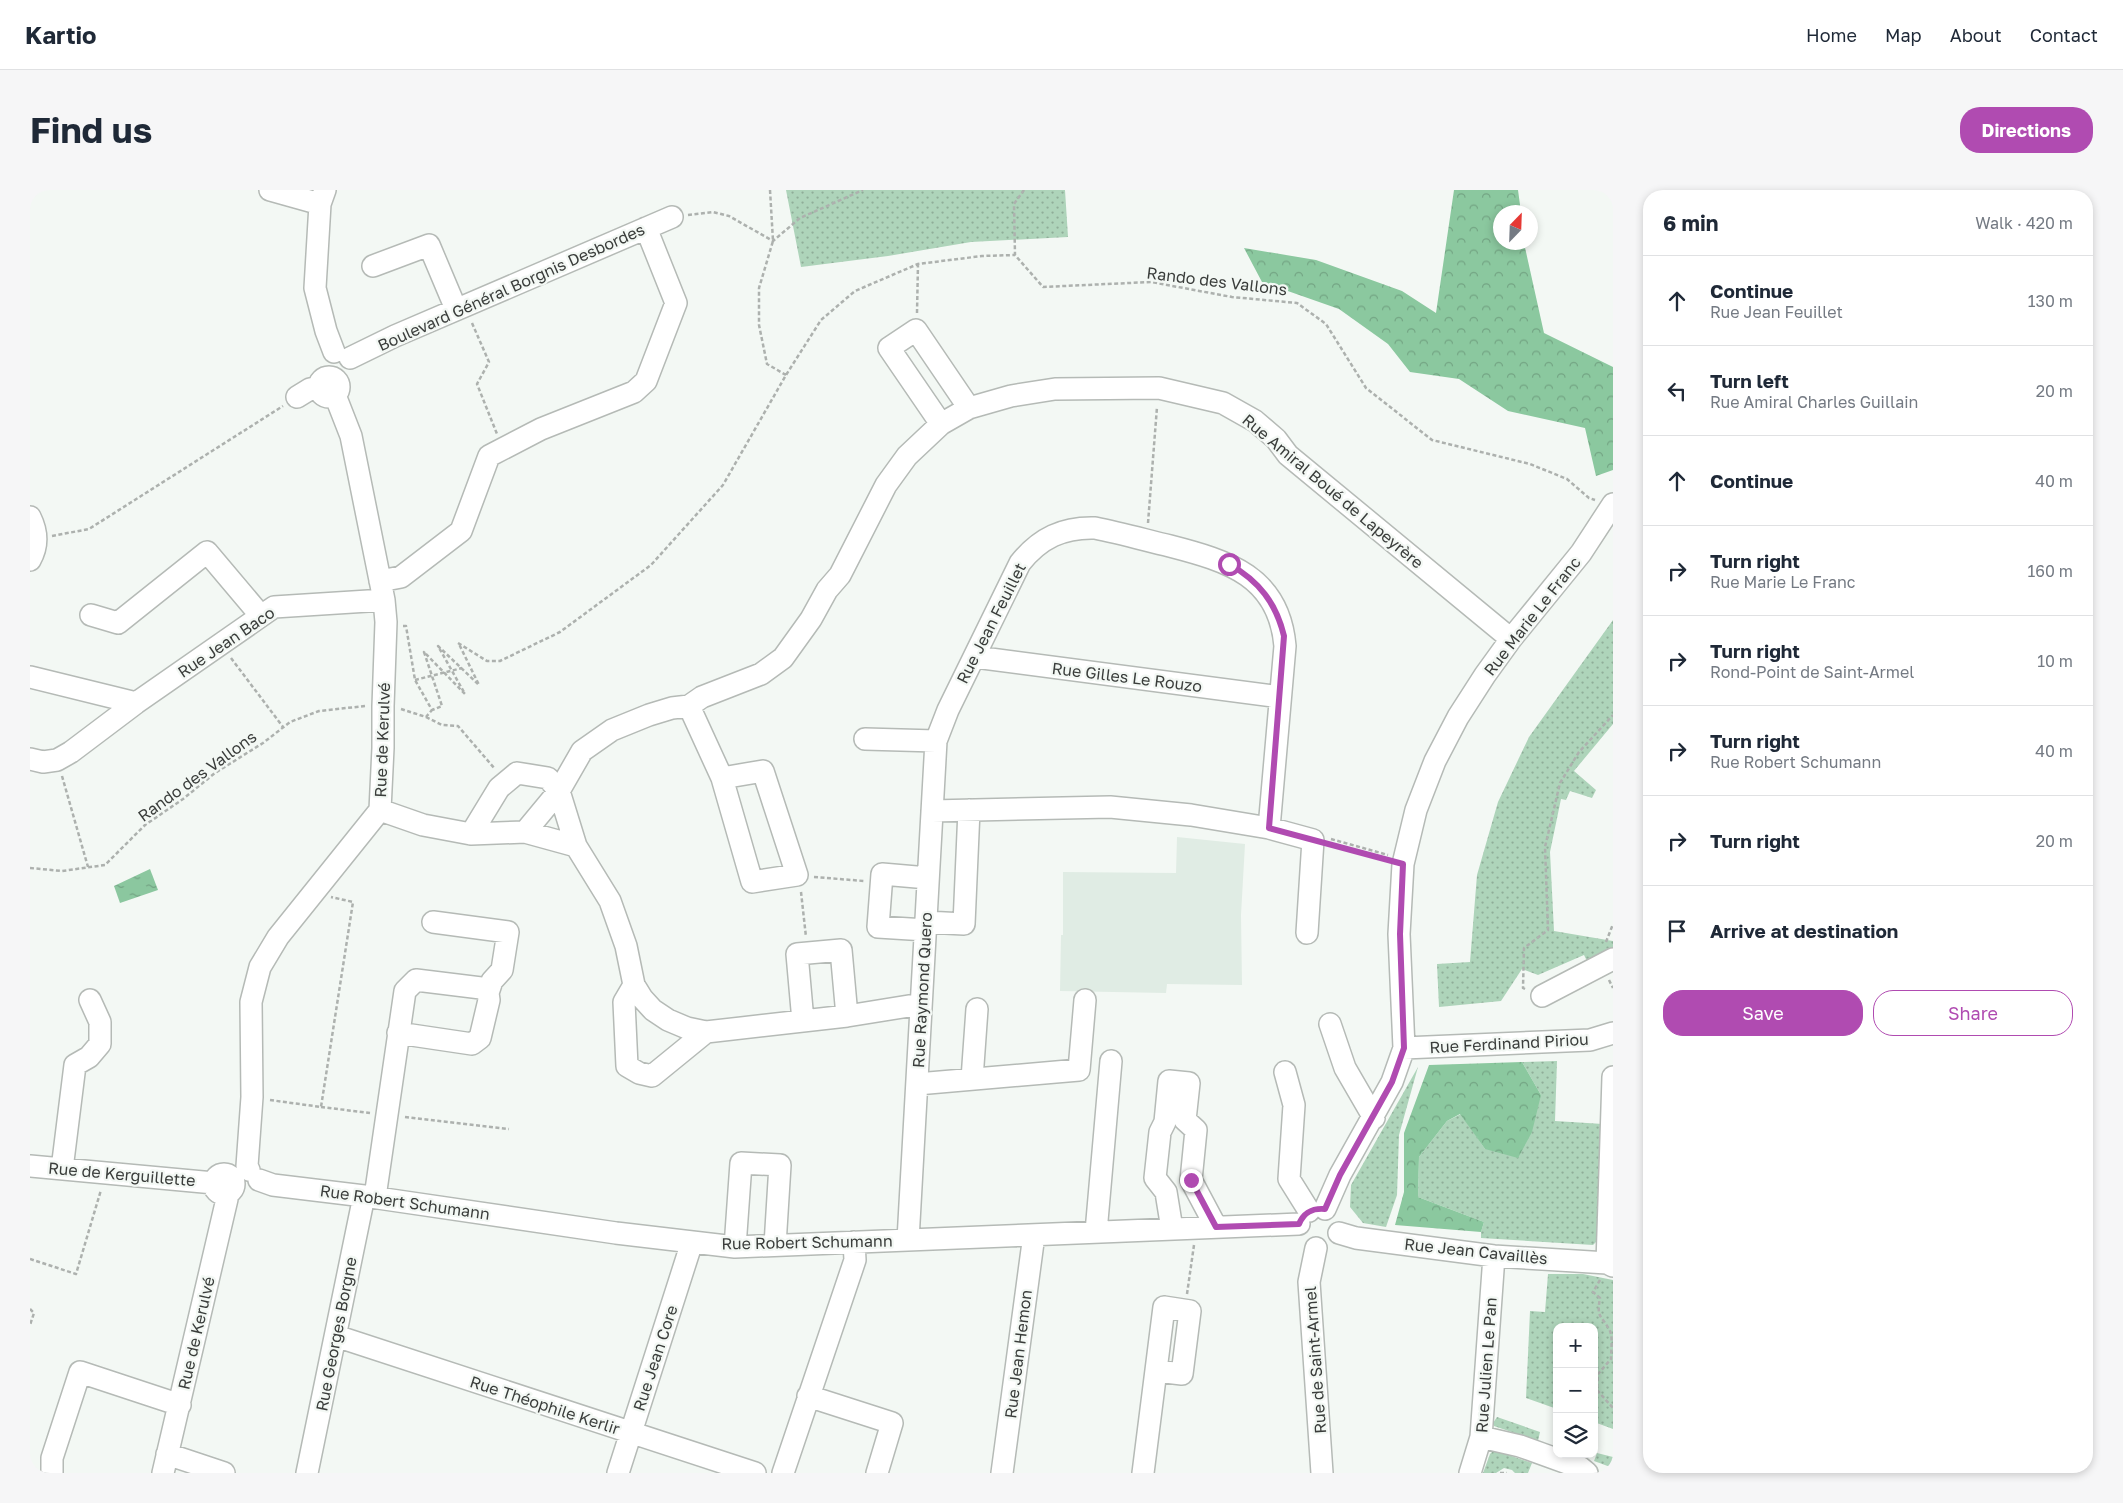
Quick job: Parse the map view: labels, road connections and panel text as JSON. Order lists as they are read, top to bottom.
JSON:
{
  "streets": {
    "street": [
      "Boulevard Général Borgnis Desbordes",
      "Rue Amiral Boué de Lapeyrère",
      "Rue Marie Le Franc",
      "Rue Jean Feuillet",
      "Rue Jean Baco",
      "Rue Gilles Le Rouzo",
      "Rue de Kerulvé",
      "Rue Raymond Quero",
      "Rue Ferdinand Piriou",
      "Rue de Kerguillette",
      "Rue Robert Schumann",
      "Rue Jean Cavaillès",
      "Rue Georges Borgne",
      "Rue Jean Hemon",
      "Rue Jean Core",
      "Rue de Saint-Armel",
      "Rue Julien Le Pan",
      "Rue Théophile Kerlir"
    ],
    "path": ["Rando des Vallons"]
  },
  "crossings": [
    ["Rando des Vallons", "Rue Marie Le Franc"],
    ["Rando des Vallons", "Rue de Kerulvé"],
    ["Boulevard Général Borgnis Desbordes", "Rue Jean Baco"],
    ["Rue Amiral Boué de Lapeyrère", "Rue Marie Le Franc"],
    ["Rue Marie Le Franc", "Rue Ferdinand Piriou"],
    ["Rue Marie Le Franc", "Rue Robert Schumann"],
    ["Rue Marie Le Franc", "Rue Jean Cavaillès"],
    ["Rue Marie Le Franc", "Rue de Saint-Armel"],
    ["Rue Jean Feuillet", "Rue Gilles Le Rouzo"],
    ["Rue Jean Feuillet", "Rue Raymond Quero"],
    ["Rue Jean Baco", "Rue de Kerulvé"],
    ["Rue de Kerulvé", "Rue de Kerguillette"],
    ["Rue de Kerulvé", "Rue Robert Schumann"],
    ["Rue Raymond Quero", "Rue Robert Schumann"],
    ["Rue de Kerguillette", "Rue Robert Schumann"],
    ["Rue Robert Schumann", "Rue Jean Cavaillès"],
    ["Rue Robert Schumann", "Rue Georges Borgne"],
    ["Rue Robert Schumann", "Rue Jean Hemon"],
    ["Rue Robert Schumann", "Rue Jean Core"],
    ["Rue Robert Schumann", "Rue de Saint-Armel"],
    ["Rue Jean Cavaillès", "Rue de Saint-Armel"],
    ["Rue Jean Cavaillès", "Rue Julien Le Pan"],
    ["Rue Georges Borgne", "Rue Théophile Kerlir"],
    ["Rue Jean Core", "Rue Théophile Kerlir"]
  ],
  "north": "top right",
  "page": {
    "header": "Kartio",
    "nav": [
      "Home",
      "Map",
      "About",
      "Contact"
    ],
    "buttons": [
      "Directions",
      ["Save", "Share"]
    ],
    "title": "Find us",
    "heading": ["6 min", "Walk · 420 m"],
    "list": [
      ["Continue", "Rue Jean Feuillet", "130 m"],
      ["Turn left", "Rue Amiral Charles Guillain", "20 m"],
      ["Continue", "40 m"],
      ["Turn right", "Rue Marie Le Franc", "160 m"],
      ["Turn right", "Rond-Point de Saint-Armel", "10 m"],
      ["Turn right", "Rue Robert Schumann", "40 m"],
      ["Turn right", "20 m"],
      "Arrive at destination"
    ],
    "map_buttons": ["+", "−"]
  }
}
